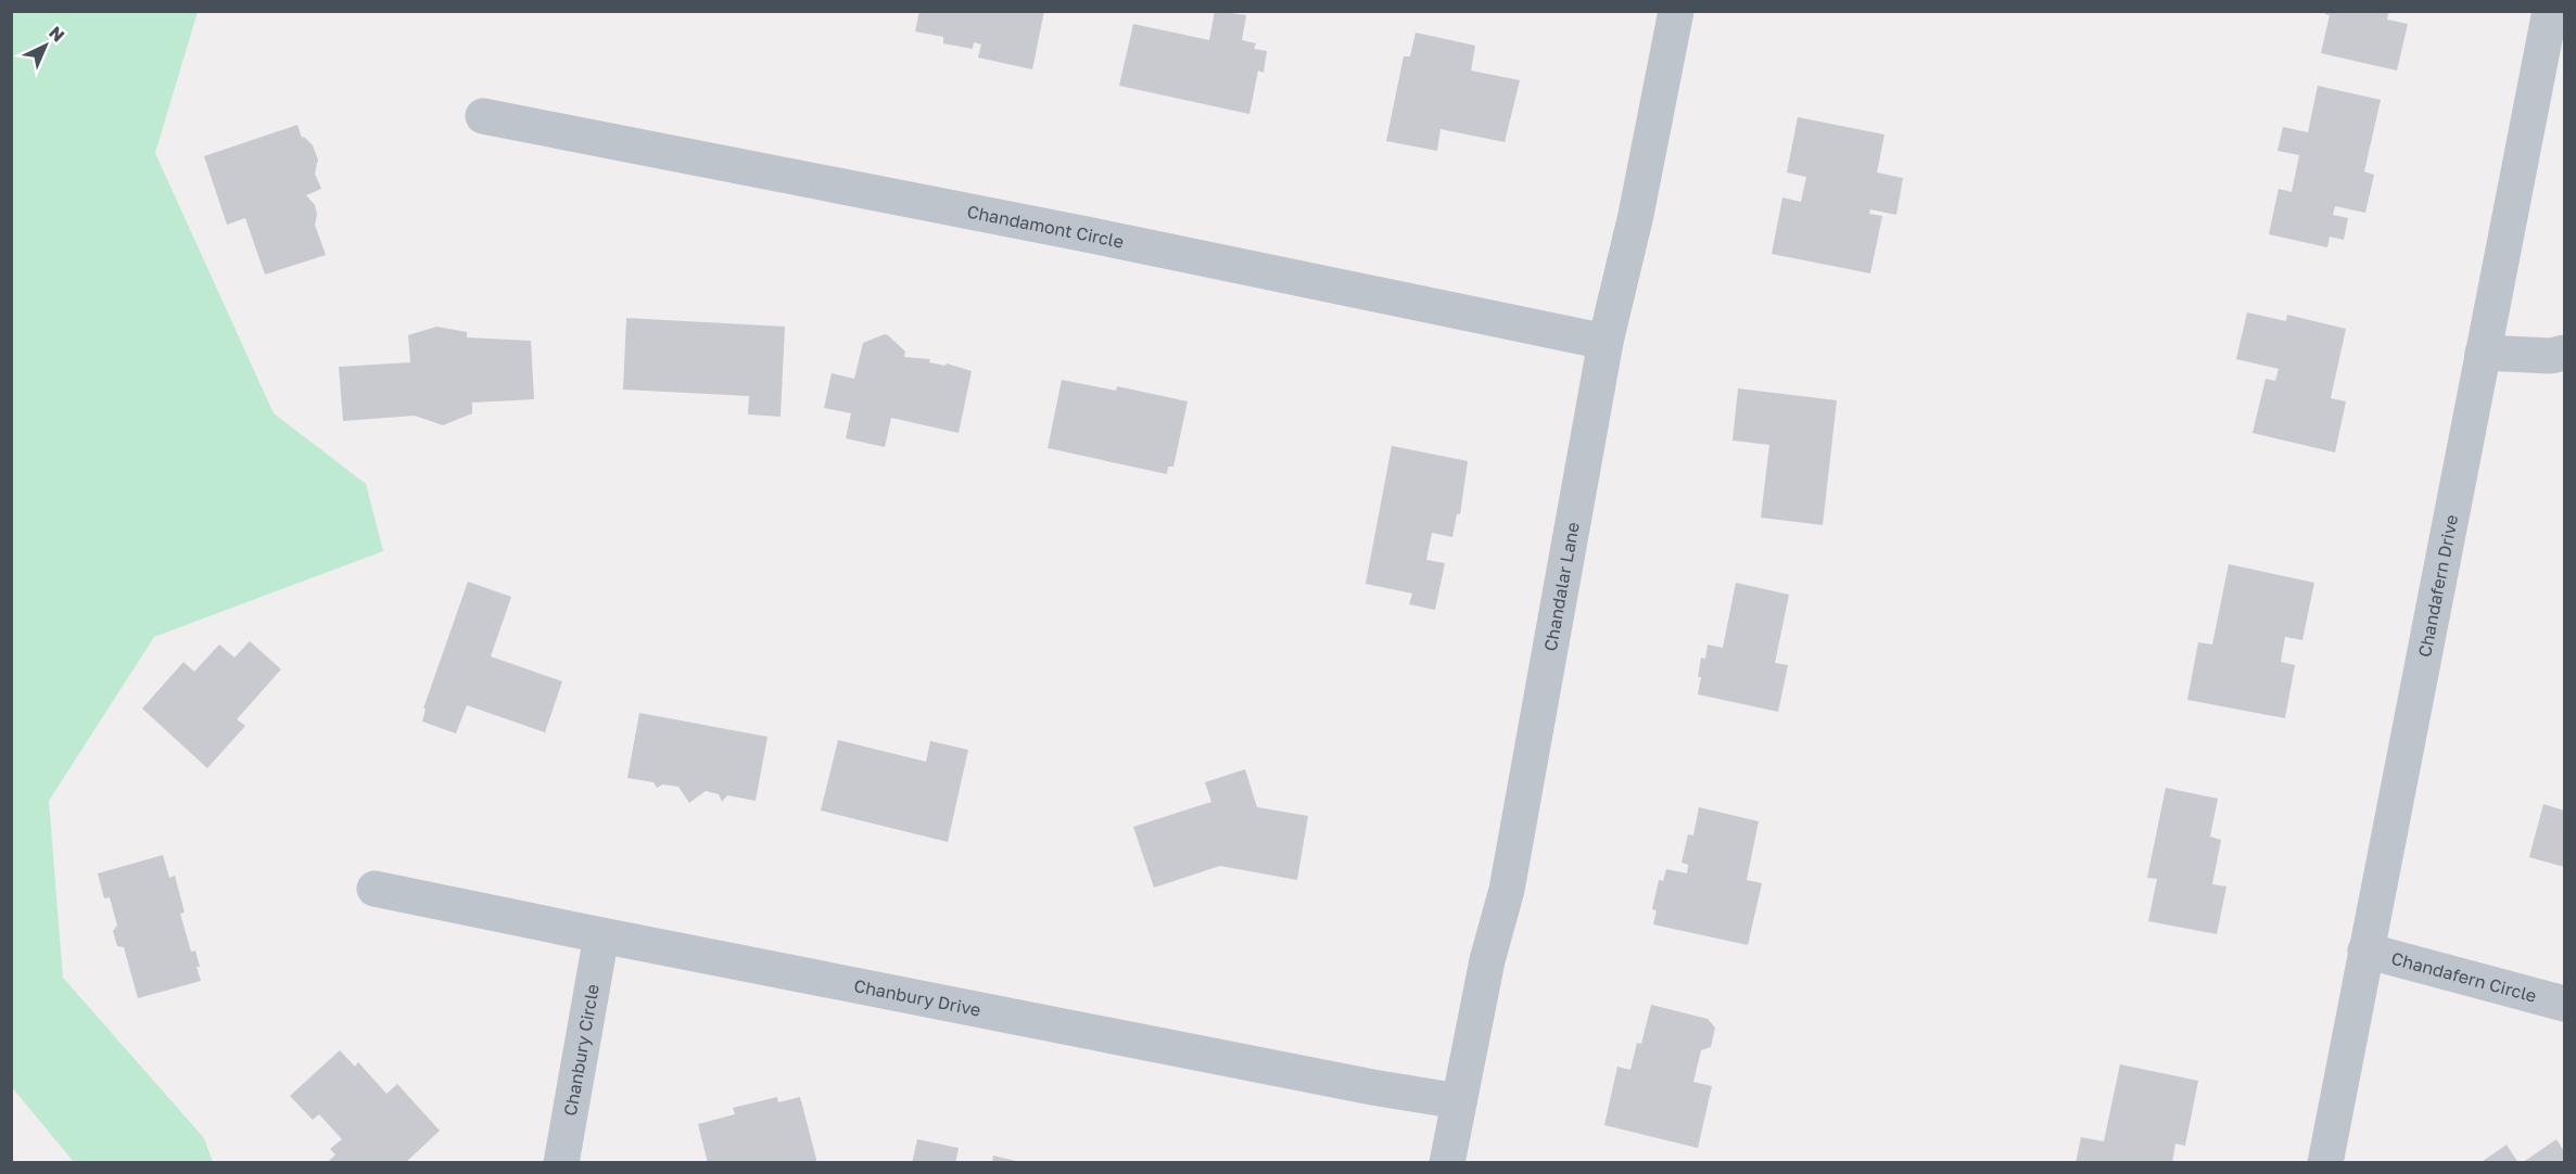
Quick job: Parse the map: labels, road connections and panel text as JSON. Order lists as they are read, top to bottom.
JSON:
{
  "streets": {
    "street": [
      "Chandamont Circle",
      "Chandalar Lane",
      "Chandafern Drive",
      "Chandafern Circle",
      "Chanbury Drive",
      "Chanbury Circle"
    ]
  },
  "crossings": [
    ["Chandamont Circle", "Chandalar Lane"],
    ["Chandalar Lane", "Chanbury Drive"],
    ["Chandafern Drive", "Chandafern Circle"],
    ["Chanbury Drive", "Chanbury Circle"]
  ],
  "north": "top right"
}
